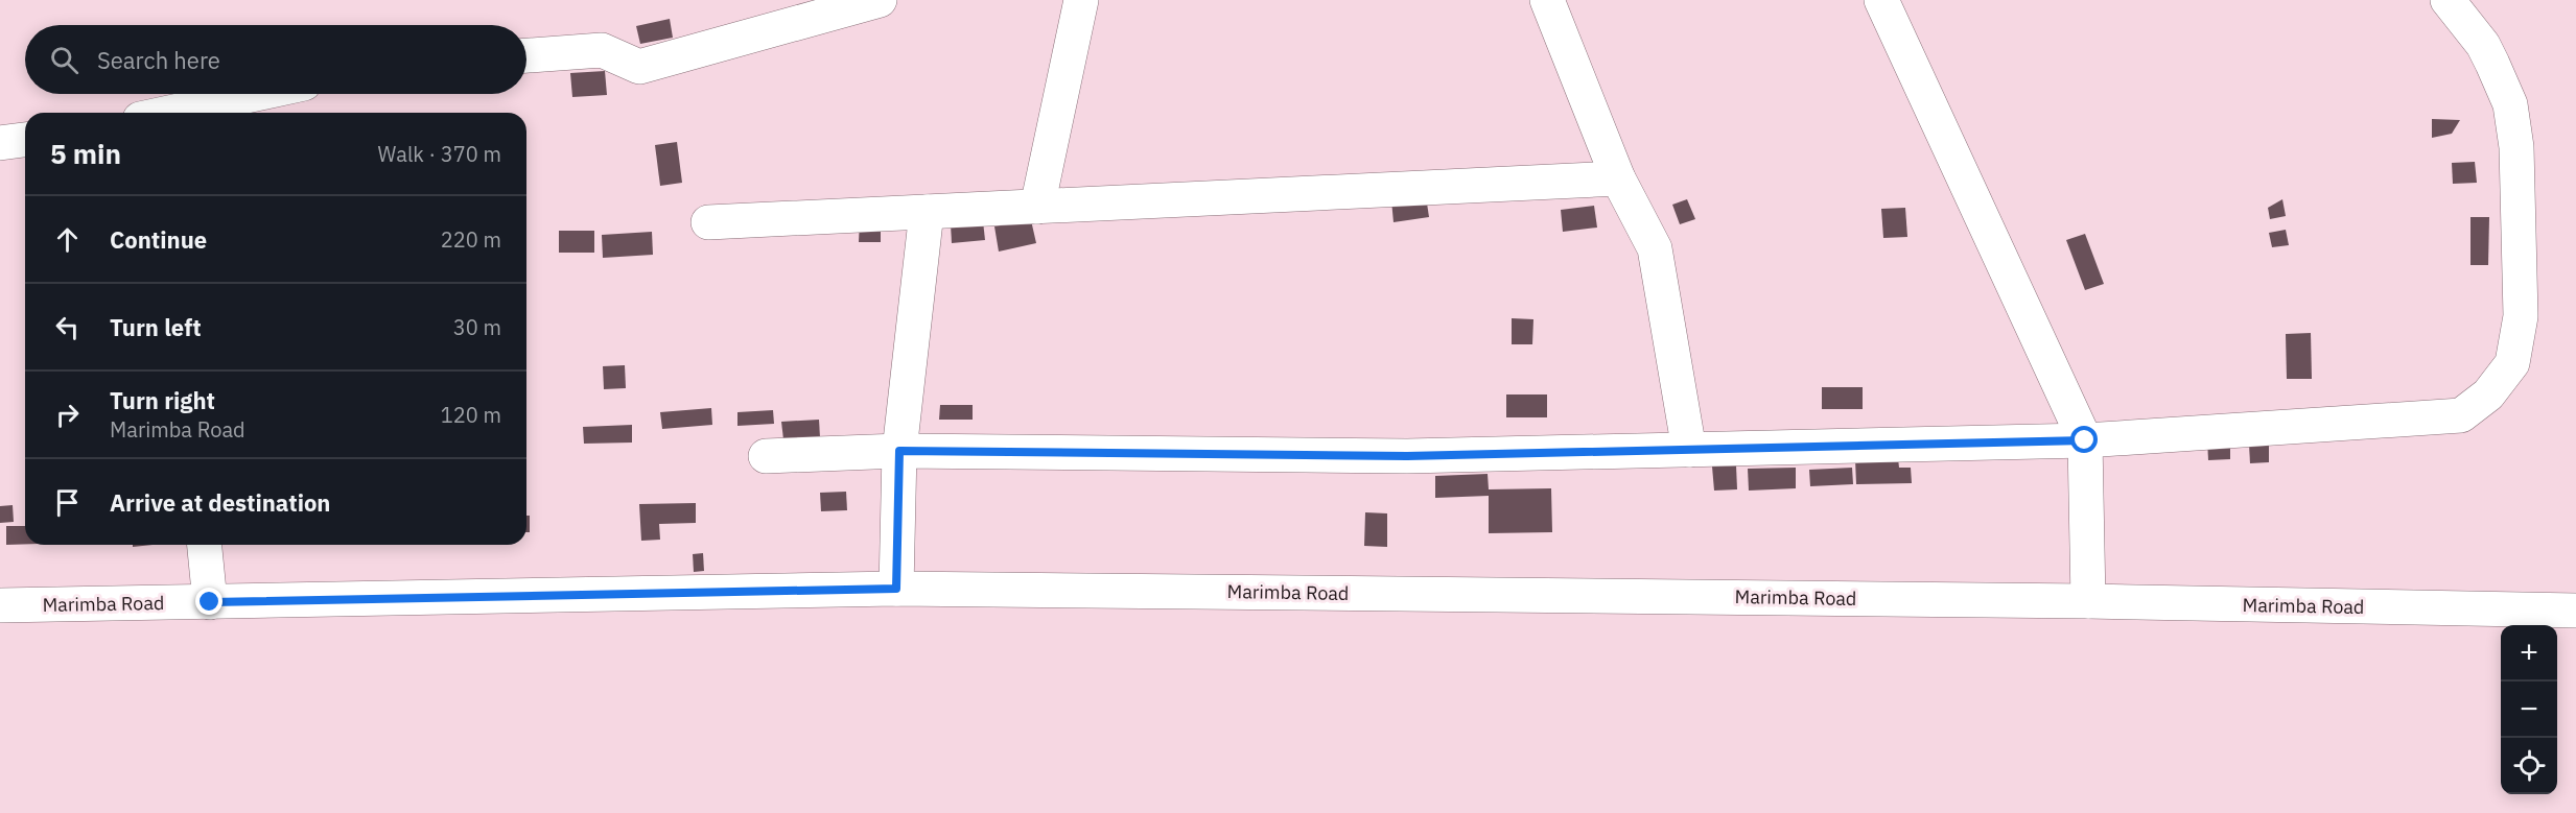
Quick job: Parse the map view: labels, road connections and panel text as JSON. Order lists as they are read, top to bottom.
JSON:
{
  "streets": {
    "street": ["Marimba Road"]
  },
  "page": {
    "search": "Search here",
    "heading": ["5 min", "Walk · 370 m"],
    "list": [
      ["Continue", "220 m"],
      ["Turn left", "30 m"],
      ["Turn right", "Marimba Road", "120 m"],
      "Arrive at destination"
    ],
    "map_buttons": ["+", "−"]
  }
}
